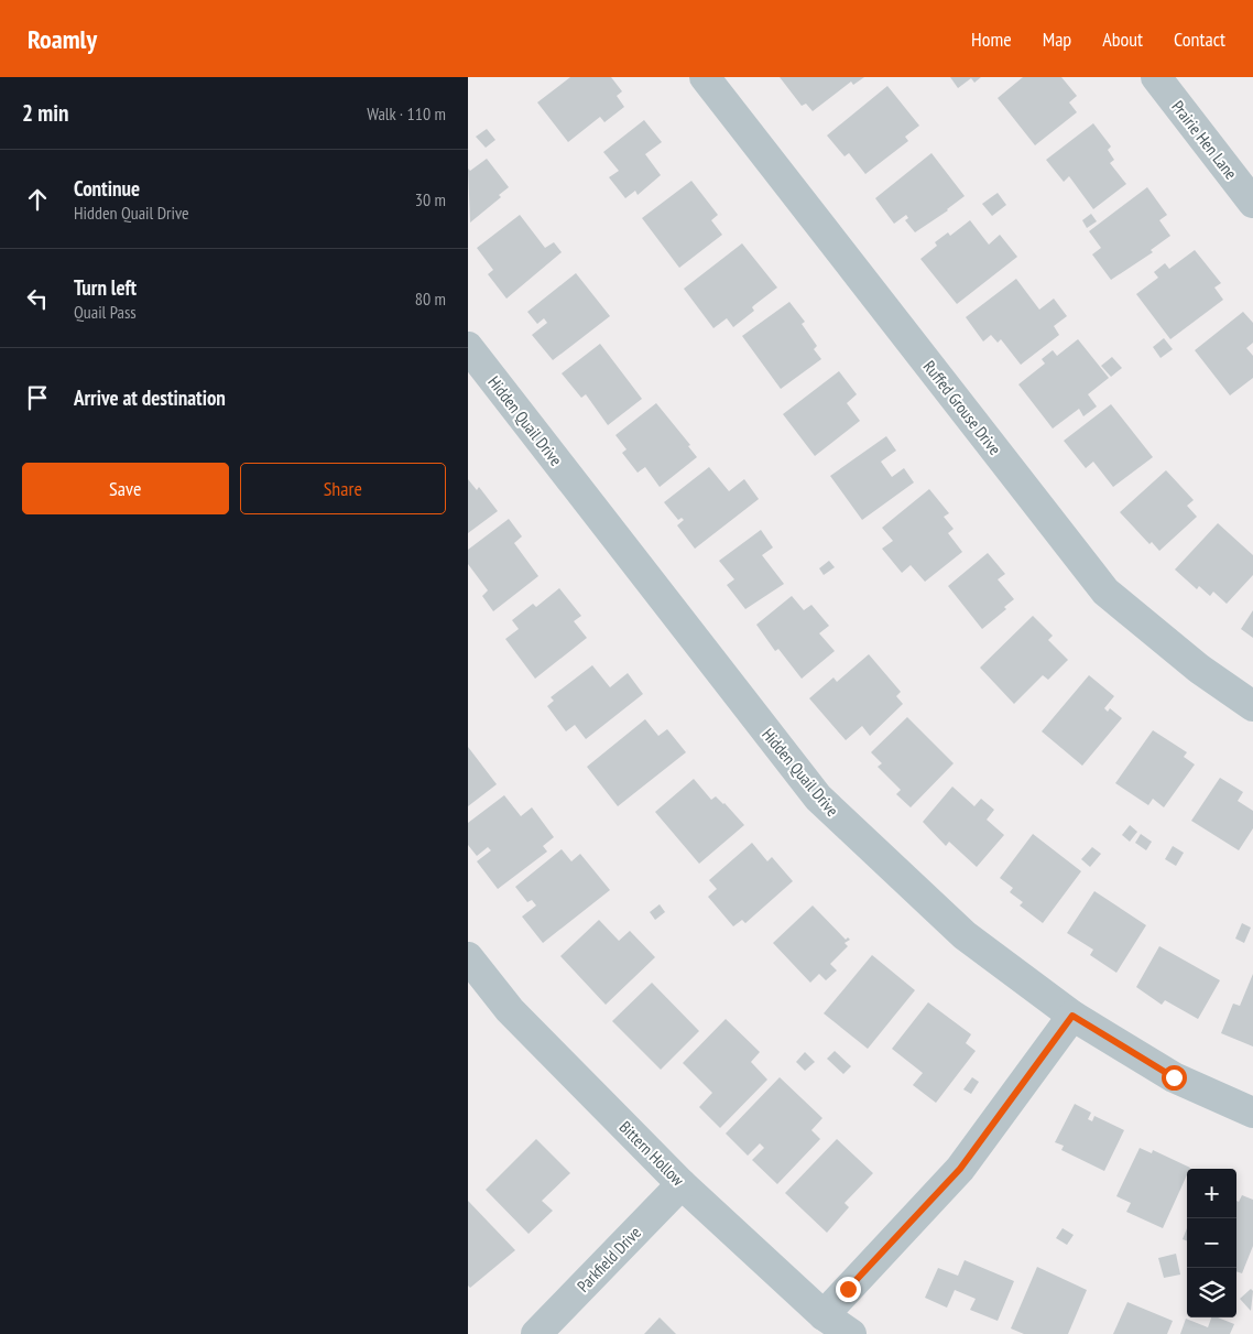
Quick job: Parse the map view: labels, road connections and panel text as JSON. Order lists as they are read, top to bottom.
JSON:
{
  "streets": {
    "street": [
      "Prairie Hen Lane",
      "Ruffed Grouse Drive",
      "Hidden Quail Drive",
      "Bittern Hollow",
      "Parkfield Drive"
    ]
  },
  "crossings": [
    ["Bittern Hollow", "Parkfield Drive"]
  ],
  "page": {
    "header": "Roamly",
    "nav": [
      "Home",
      "Map",
      "About",
      "Contact"
    ],
    "heading": ["2 min", "Walk · 110 m"],
    "list": [
      ["Continue", "Hidden Quail Drive", "30 m"],
      ["Turn left", "Quail Pass", "80 m"],
      "Arrive at destination"
    ],
    "buttons": ["Save", "Share"],
    "map_buttons": ["+", "−"]
  }
}
